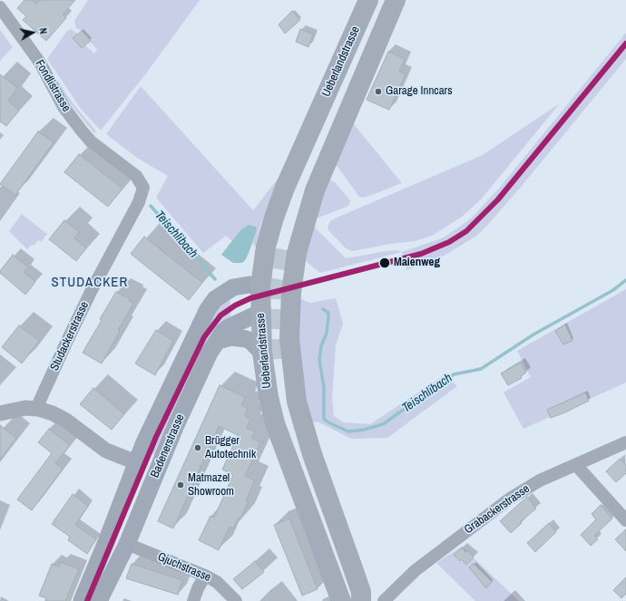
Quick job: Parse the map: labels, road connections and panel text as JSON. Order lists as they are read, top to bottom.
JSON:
{
  "streets": {
    "main road": ["Ueberlandstrasse", "Badenerstrasse"],
    "street": [
      "Fondlistrasse",
      "Studackerstrasse",
      "Grabackerstrasse",
      "Gjuchstrasse"
    ]
  },
  "crossings": [
    ["Ueberlandstrasse", "Badenerstrasse"],
    ["Fondlistrasse", "Studackerstrasse"],
    ["Badenerstrasse", "Gjuchstrasse"]
  ],
  "districts": ["STUDACKER"],
  "water": ["Teischlibach"],
  "places": [
    "Garage Inncars",
    "Maienweg",
    "Brügger Autotechnik",
    "Matmazel Showroom"
  ],
  "north": "right"
}
